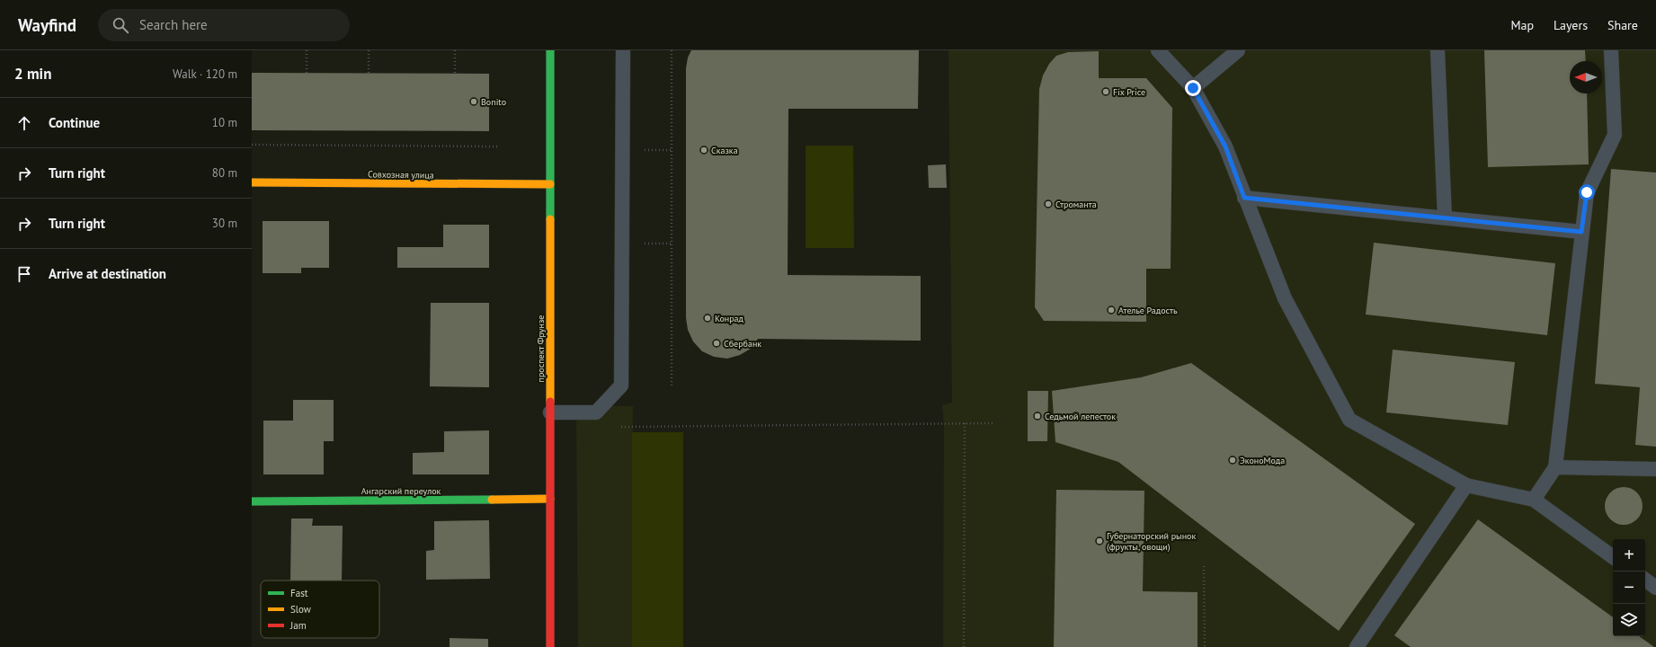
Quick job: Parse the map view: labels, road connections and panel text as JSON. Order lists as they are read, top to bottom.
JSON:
{
  "streets": {
    "main road": ["Совхозная улица", "проспект Фрунзе", "Ангарский переулок"]
  },
  "crossings": [
    ["Совхозная улица", "проспект Фрунзе"],
    ["проспект Фрунзе", "Ангарский переулок"]
  ],
  "places": [
    "Fix Price",
    "Bonito",
    "Сказка",
    "Строманта",
    "Ателье Радость",
    "Конрад",
    "Сбербанк",
    "Седьмой лепесток",
    "ЭконоМода",
    "Губернаторский рынок (фрукты, овощи)"
  ],
  "legend": ["Fast", "Slow", "Jam"],
  "north": "left",
  "page": {
    "header": "Wayfind",
    "search": "Search here",
    "nav": ["Map", "Layers", "Share"],
    "heading": ["2 min", "Walk · 120 m"],
    "list": [
      ["Continue", "10 m"],
      ["Turn right", "80 m"],
      ["Turn right", "30 m"],
      "Arrive at destination"
    ],
    "map_buttons": ["+", "−"]
  }
}
